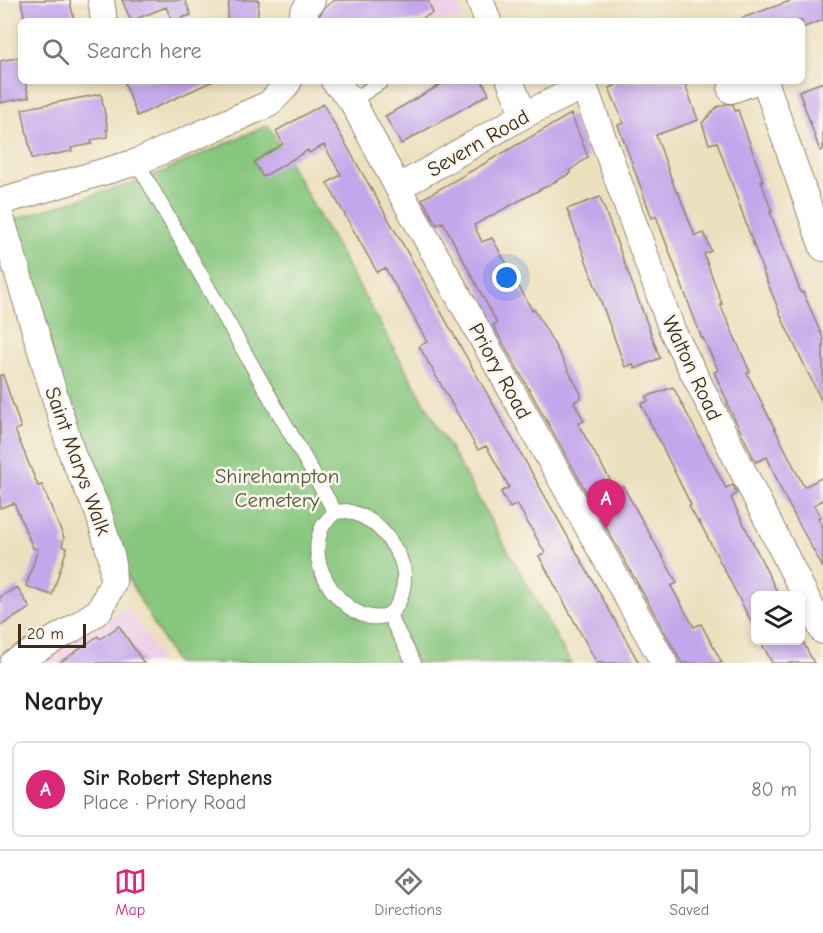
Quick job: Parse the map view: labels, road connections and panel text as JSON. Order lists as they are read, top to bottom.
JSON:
{
  "streets": {
    "street": [
      "Severn Road",
      "Walton Road",
      "Priory Road",
      "Saint Marys Walk"
    ]
  },
  "crossings": [
    ["Severn Road", "Walton Road"],
    ["Severn Road", "Priory Road"]
  ],
  "parks": ["Shirehampton Cemetery"],
  "scale_bar": "20 m",
  "page": {
    "search": "Search here",
    "pins": "A",
    "scale": "20 m",
    "heading": "Nearby",
    "list": [
      {
        "mark": "A",
        "name": "Sir Robert Stephens",
        "note": "Place · Priory Road",
        "value": "80 m"
      }
    ],
    "nav": ["Map", "Directions", "Saved"]
  }
}
